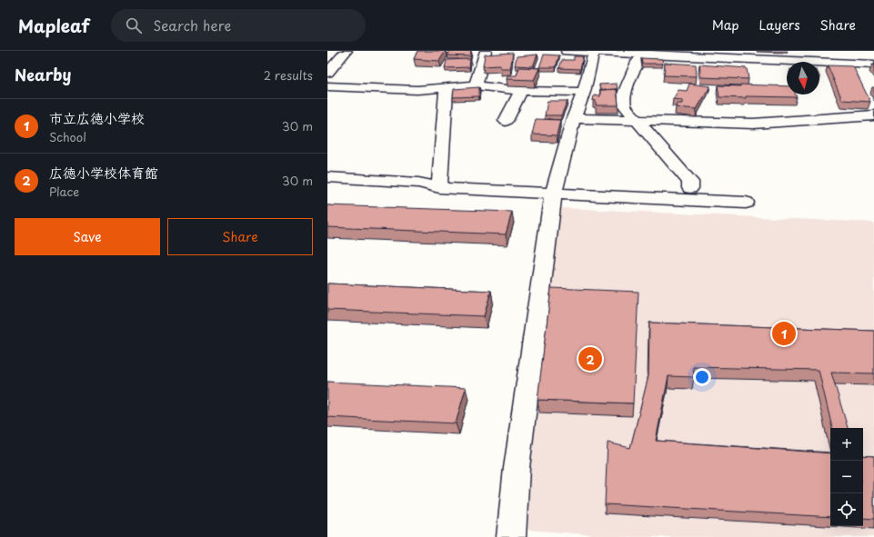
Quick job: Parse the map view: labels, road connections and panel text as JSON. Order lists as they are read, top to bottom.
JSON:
{
  "north": "bottom",
  "page": {
    "header": "Mapleaf",
    "search": "Search here",
    "nav": ["Map", "Layers", "Share"],
    "heading": ["Nearby", "2 results"],
    "list": [
      {
        "mark": "1",
        "name": "市立広徳小学校",
        "note": "School",
        "value": "30 m"
      },
      {
        "mark": "2",
        "name": "広徳小学校体育館",
        "note": "Place",
        "value": "30 m"
      }
    ],
    "buttons": ["Save", "Share"],
    "pins": ["1", "2"],
    "map_buttons": ["+", "−"]
  }
}
